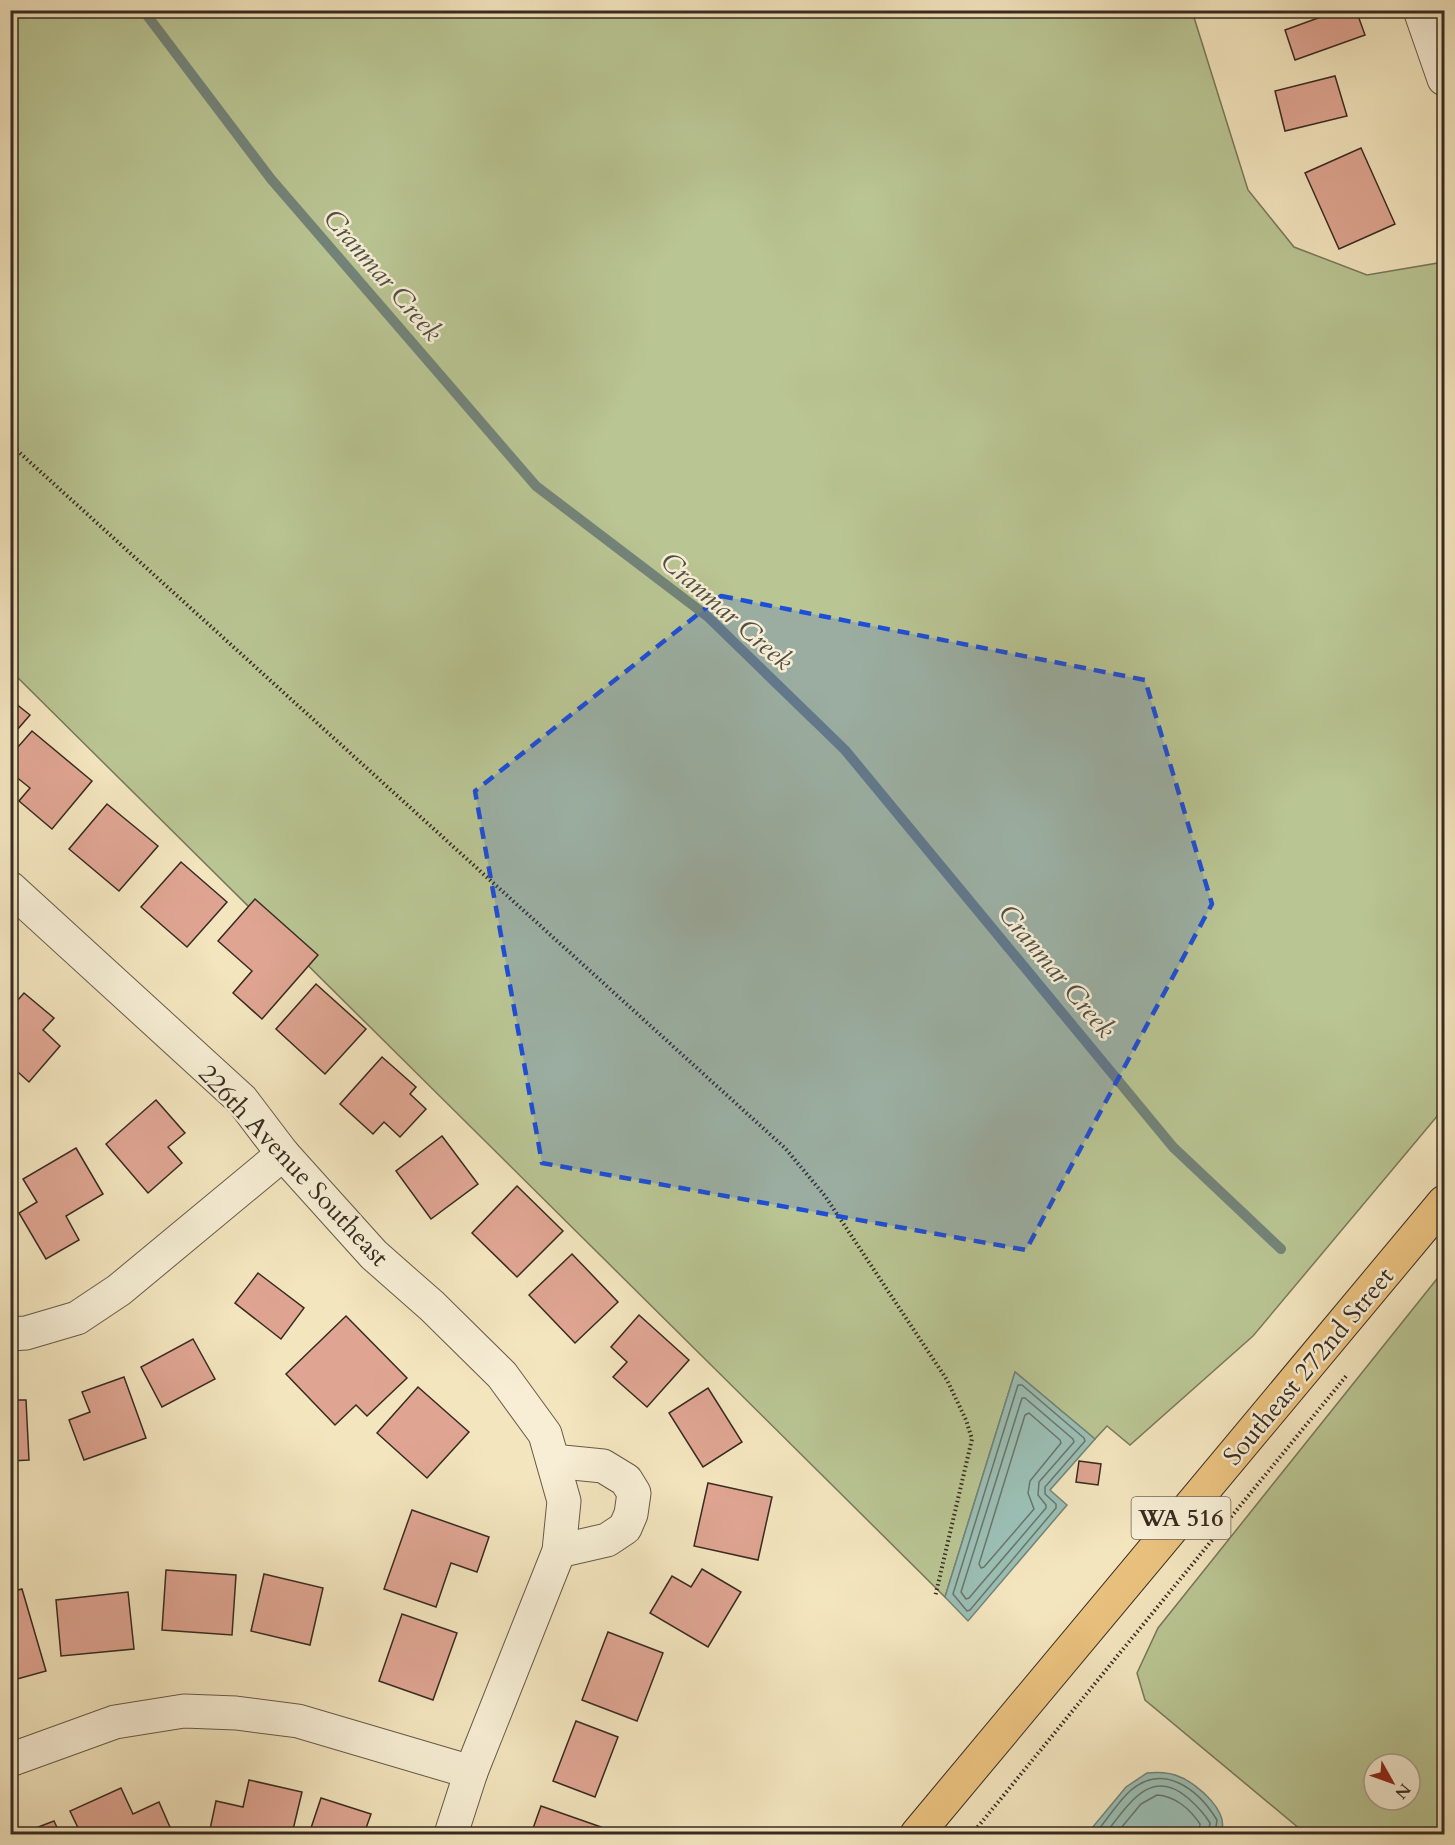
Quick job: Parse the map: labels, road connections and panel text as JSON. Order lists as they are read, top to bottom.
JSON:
{
  "streets": {
    "main road": ["Southeast 272nd Street", "WA 516"],
    "street": ["226th Avenue Southeast"]
  },
  "water": ["Cranmar Creek"],
  "north": "bottom right"
}
